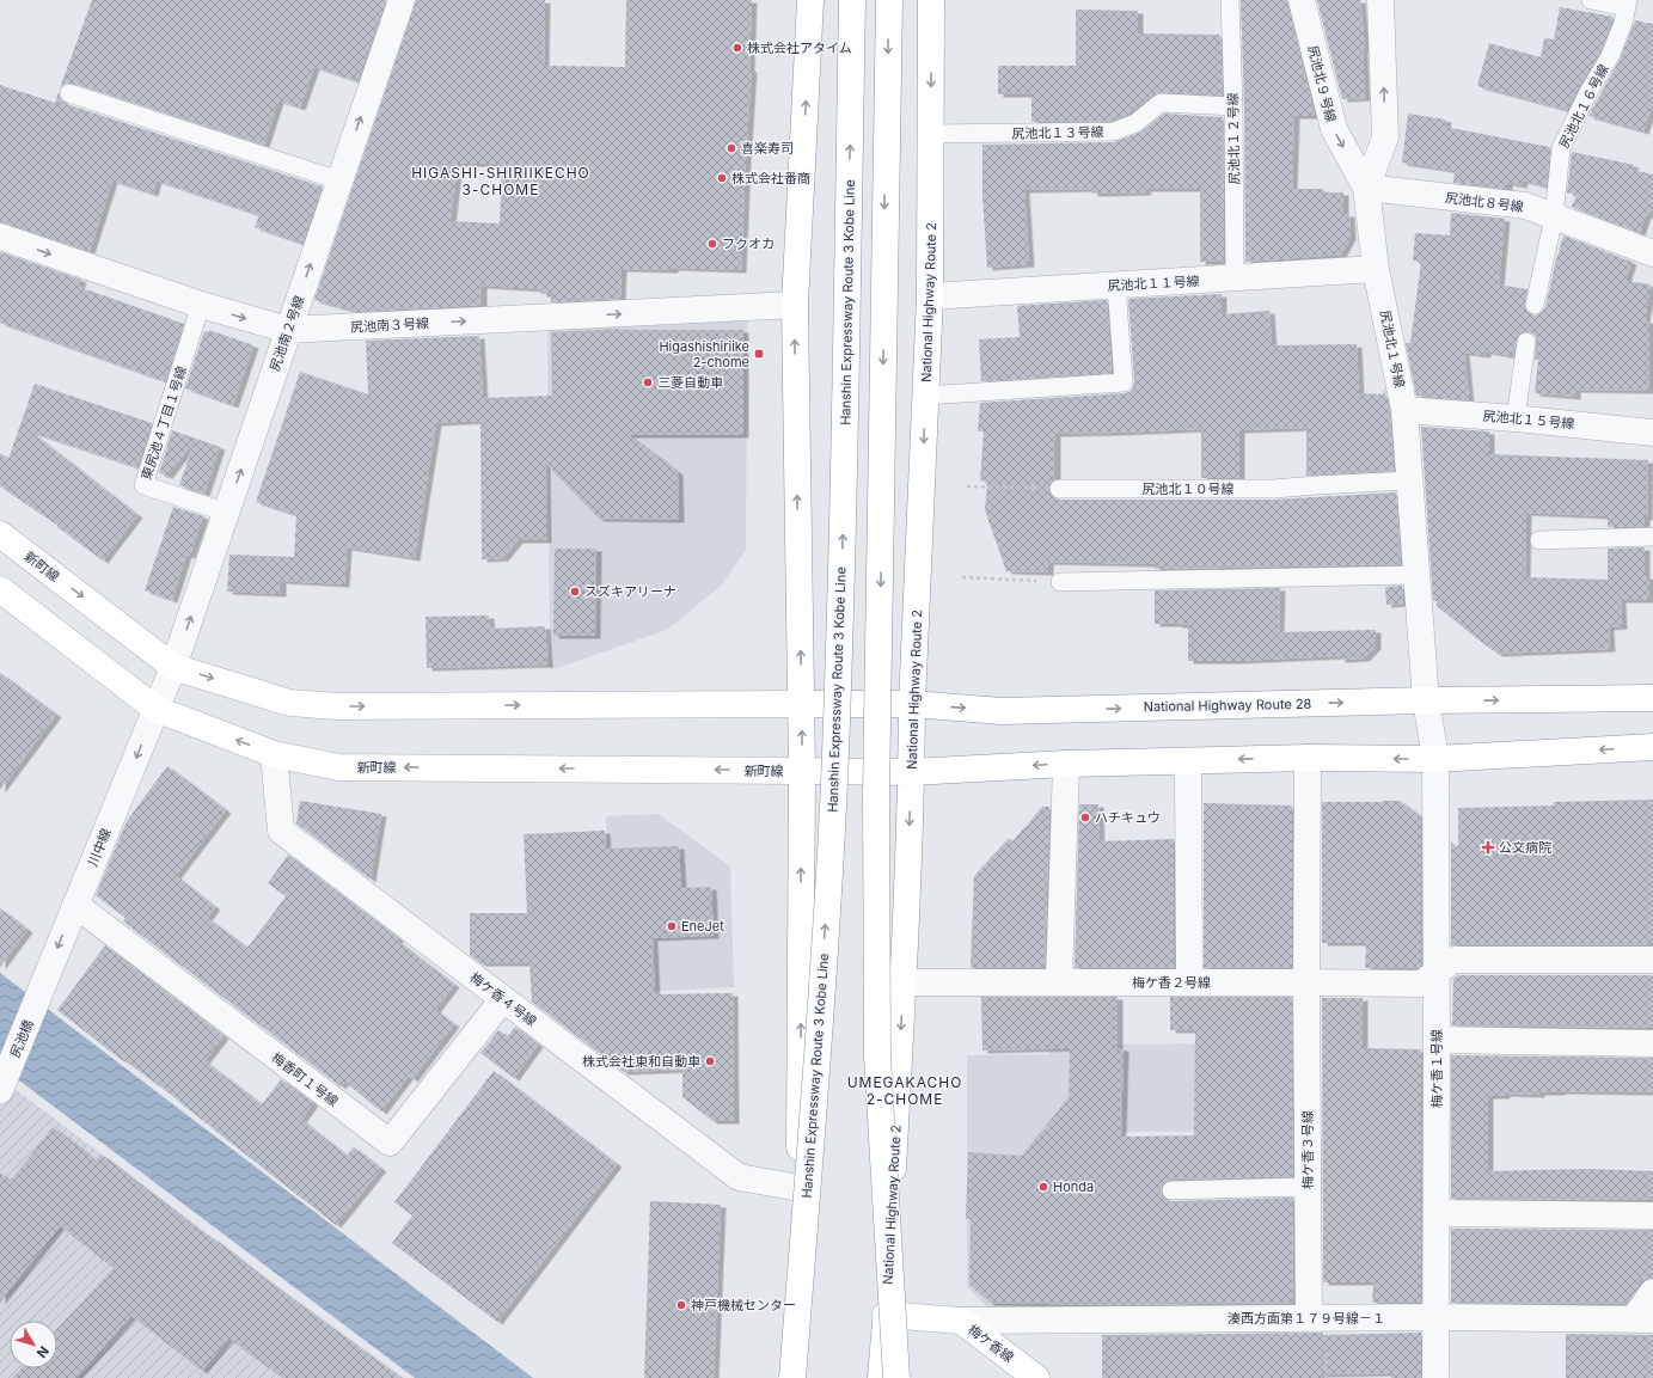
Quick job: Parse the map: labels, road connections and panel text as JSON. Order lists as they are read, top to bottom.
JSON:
{
  "streets": {
    "main road": [
      "Hanshin Expressway Route 3 Kobe Line",
      "National Highway Route 2",
      "新町線",
      "National Highway Route 28",
      "梅ケ香線"
    ],
    "street": [
      "尻池北９号線",
      "尻池北８号線",
      "尻池北１１号線",
      "尻池南３号線",
      "尻池南２号線",
      "尻池北１号線",
      "尻池北１５号線",
      "川中線",
      "梅ケ香２号線",
      "梅ケ香４号線",
      "尻池橋",
      "梅ケ香１号線",
      "梅香町１号線",
      "梅ケ香３号線",
      "湊西方面第１７９号線－１"
    ],
    "lane": [
      "尻池北１６号線",
      "尻池北１３号線",
      "尻池北１２号線",
      "東尻池４丁目１号線",
      "尻池北１０号線"
    ]
  },
  "crossings": [
    ["尻池北９号線", "尻池北８号線"],
    ["尻池北９号線", "尻池北１号線"],
    ["尻池北１６号線", "尻池北８号線"],
    ["尻池北１３号線", "尻池北１２号線"],
    ["尻池北１３号線", "National Highway Route 2"],
    ["尻池北１２号線", "尻池北１１号線"],
    ["尻池北８号線", "尻池北１号線"],
    ["尻池北１１号線", "National Highway Route 2"],
    ["尻池北１１号線", "尻池北１号線"],
    ["National Highway Route 2", "National Highway Route 28"],
    ["National Highway Route 2", "梅ケ香２号線"],
    ["National Highway Route 2", "梅ケ香線"],
    ["尻池南３号線", "尻池南２号線"],
    ["尻池南３号線", "東尻池４丁目１号線"],
    ["尻池南２号線", "東尻池４丁目１号線"],
    ["尻池南２号線", "新町線"],
    ["尻池南２号線", "川中線"],
    ["尻池北１号線", "尻池北１５号線"],
    ["尻池北１号線", "尻池北１０号線"],
    ["尻池北１号線", "National Highway Route 28"],
    ["尻池北１号線", "梅ケ香１号線"],
    ["新町線", "National Highway Route 28"],
    ["新町線", "川中線"],
    ["新町線", "梅ケ香４号線"],
    ["川中線", "尻池橋"],
    ["川中線", "梅香町１号線"],
    ["梅ケ香２号線", "梅ケ香１号線"],
    ["梅ケ香２号線", "梅ケ香３号線"],
    ["梅ケ香４号線", "梅香町１号線"],
    ["梅ケ香１号線", "湊西方面第１７９号線－１"],
    ["梅ケ香３号線", "湊西方面第１７９号線－１"],
    ["湊西方面第１７９号線－１", "梅ケ香線"]
  ],
  "one_way": [
    "尻池北９号線",
    "尻池南３号線",
    "尻池南２号線",
    "川中線"
  ],
  "districts": ["HIGASHI-SHIRIIKECHO 3-CHOME", "UMEGAKACHO 2-CHOME"],
  "places": {
    "other": [
      "株式会社アタイム",
      "喜楽寿司",
      "株式会社番商",
      "フクオカ",
      "三菱自動車",
      "スズキアリーナ",
      "ハチキュウ",
      "EneJet",
      "株式会社東和自動車",
      "Honda",
      "神戸機械センター"
    ],
    "transit": ["Higashishiriike 2-chome"],
    "health": ["公文病院"]
  },
  "north": "bottom right"
}
